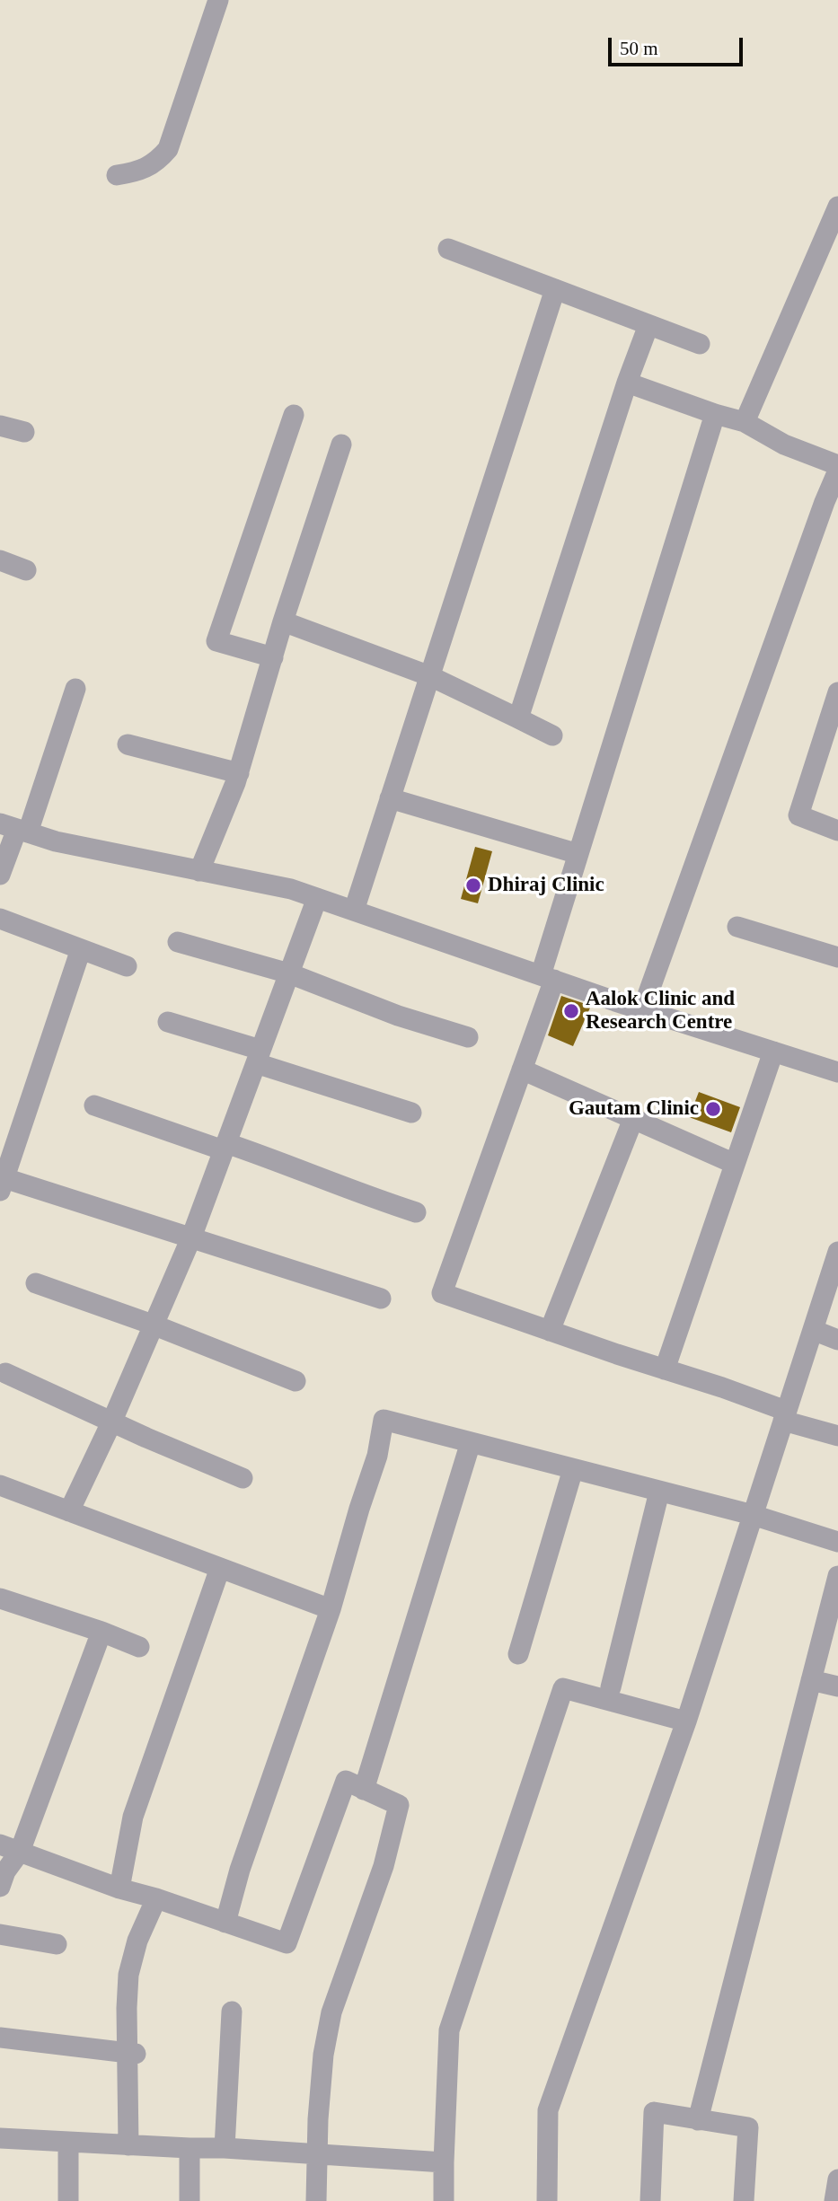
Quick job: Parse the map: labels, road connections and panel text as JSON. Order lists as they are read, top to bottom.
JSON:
{
  "places": ["Dhiraj Clinic", "Aalok Clinic and Research Centre", "Gautam Clinic"],
  "scale_bar": "50 m"
}
